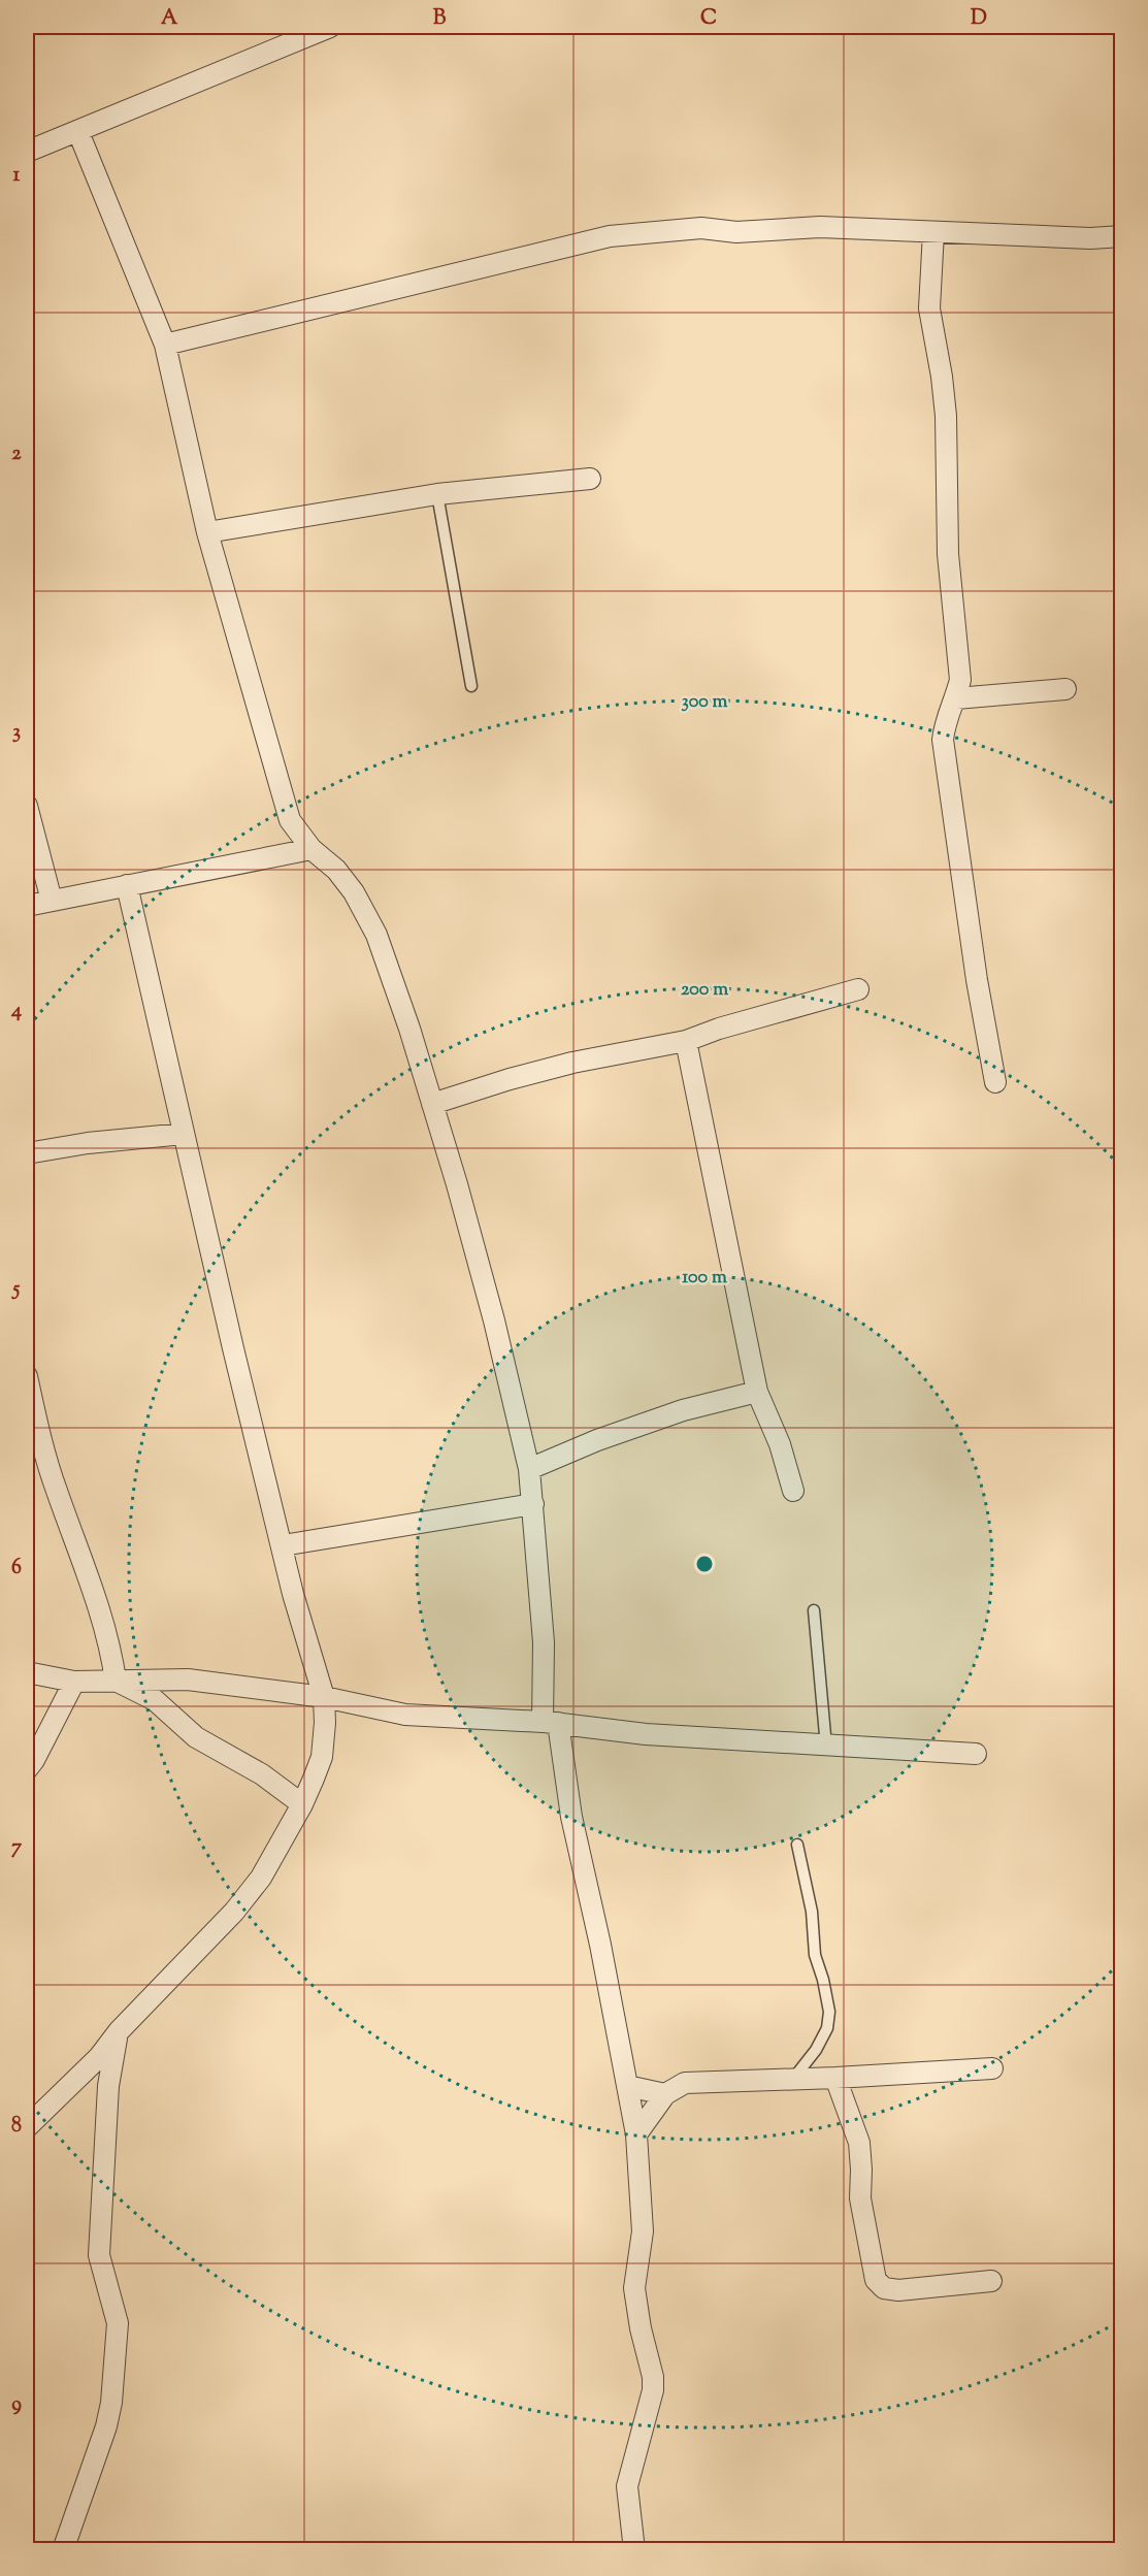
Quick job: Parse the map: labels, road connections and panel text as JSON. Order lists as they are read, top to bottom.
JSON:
{
  "grid": {
    "columns": [
      "A",
      "B",
      "C",
      "D"
    ],
    "rows": [
      "1",
      "2",
      "3",
      "4",
      "5",
      "6",
      "7",
      "8",
      "9"
    ]
  },
  "rings": ["300 m", "200 m", "100 m"]
}
